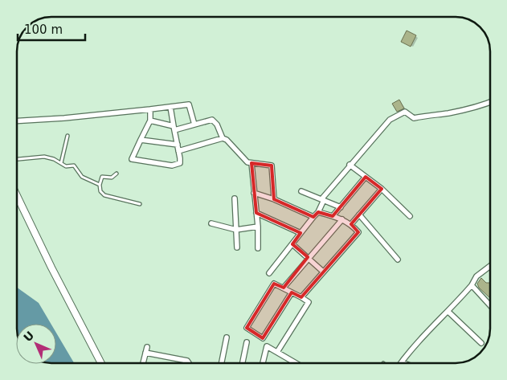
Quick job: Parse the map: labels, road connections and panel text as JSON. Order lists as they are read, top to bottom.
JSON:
{
  "scale_bar": "100 m",
  "north": "top left"
}
